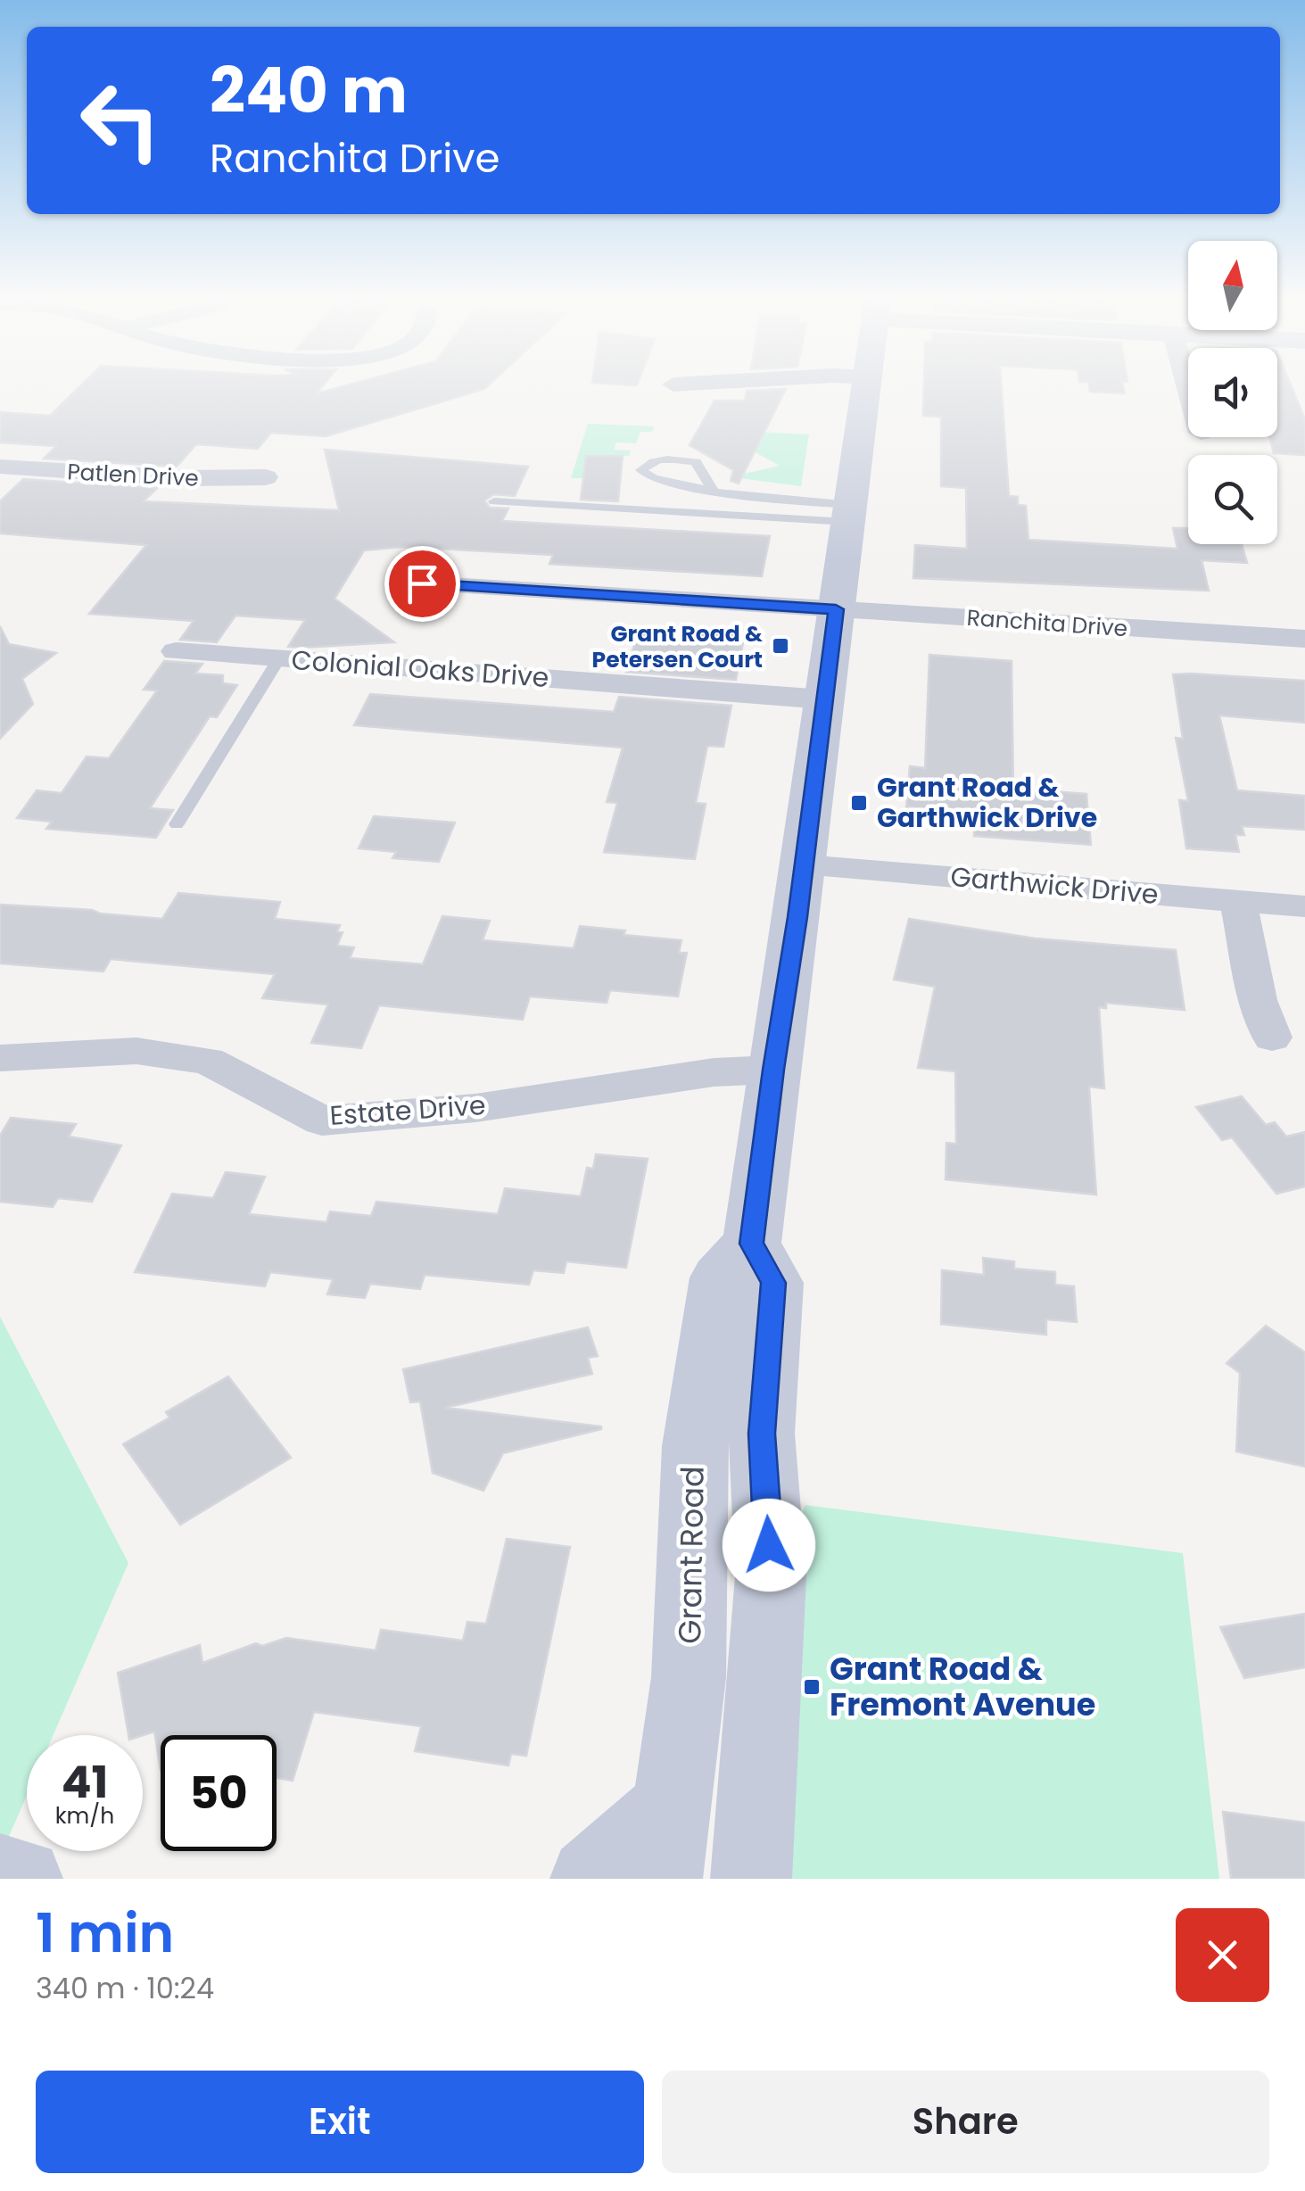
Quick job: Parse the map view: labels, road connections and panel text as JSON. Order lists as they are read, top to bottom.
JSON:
{
  "streets": {
    "main road": ["Grant Road"],
    "street": [
      "Patlen Drive",
      "Ranchita Drive",
      "Colonial Oaks Drive",
      "Garthwick Drive",
      "Estate Drive"
    ]
  },
  "places": {
    "transit": ["Grant Road & Petersen Court", "Grant Road & Garthwick Drive", "Grant Road & Fremont Avenue"]
  },
  "north": "top",
  "page": {
    "turn": ["240 m", "Ranchita Drive"],
    "speed": "41 km/h",
    "limit": "50",
    "heading": ["1 min", "340 m · 10:24"],
    "buttons": ["Exit", "Share"]
  }
}
